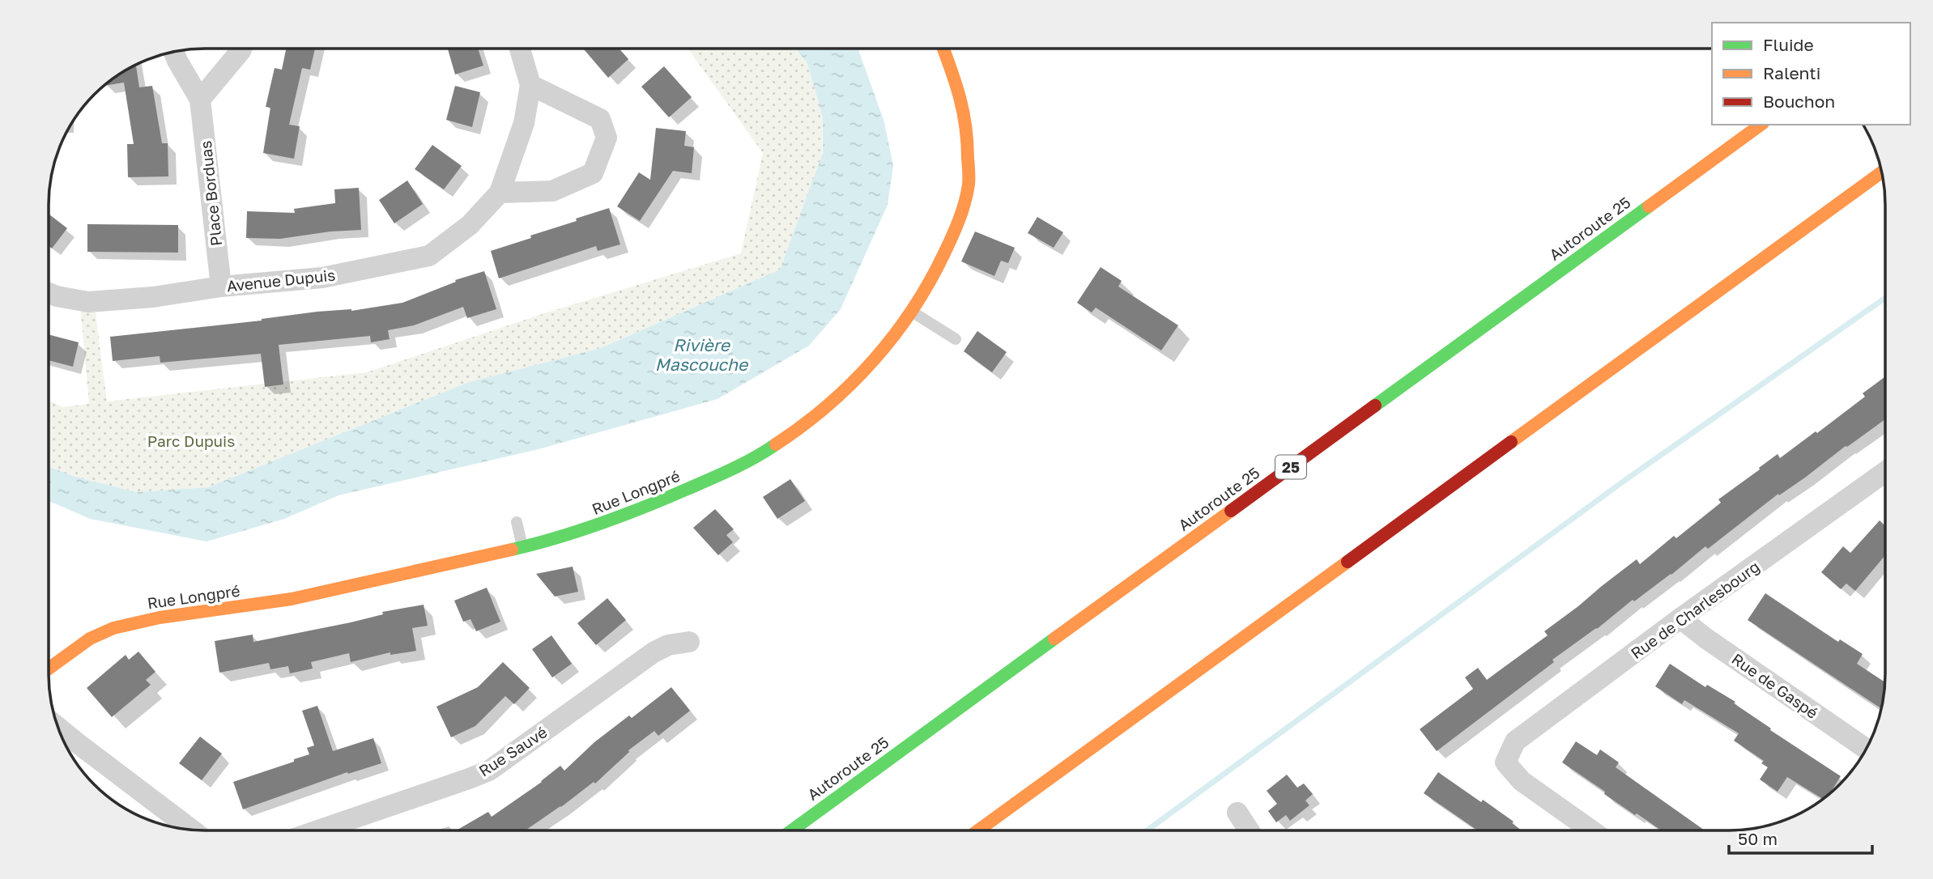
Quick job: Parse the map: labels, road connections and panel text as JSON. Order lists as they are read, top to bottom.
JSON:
{
  "streets": {
    "main road": ["Autoroute 25", "25", "Rue Longpré"],
    "street": [
      "Place Borduas",
      "Avenue Dupuis",
      "Rue de Charlesbourg",
      "Rue de Gaspé",
      "Rue Sauvé"
    ]
  },
  "crossings": [
    ["Place Borduas", "Avenue Dupuis"],
    ["Rue de Charlesbourg", "Rue de Gaspé"]
  ],
  "water": ["Rivière Mascouche"],
  "parks": ["Parc Dupuis"],
  "legend": ["Fluide", "Ralenti", "Bouchon"],
  "scale_bar": "50 m"
}
